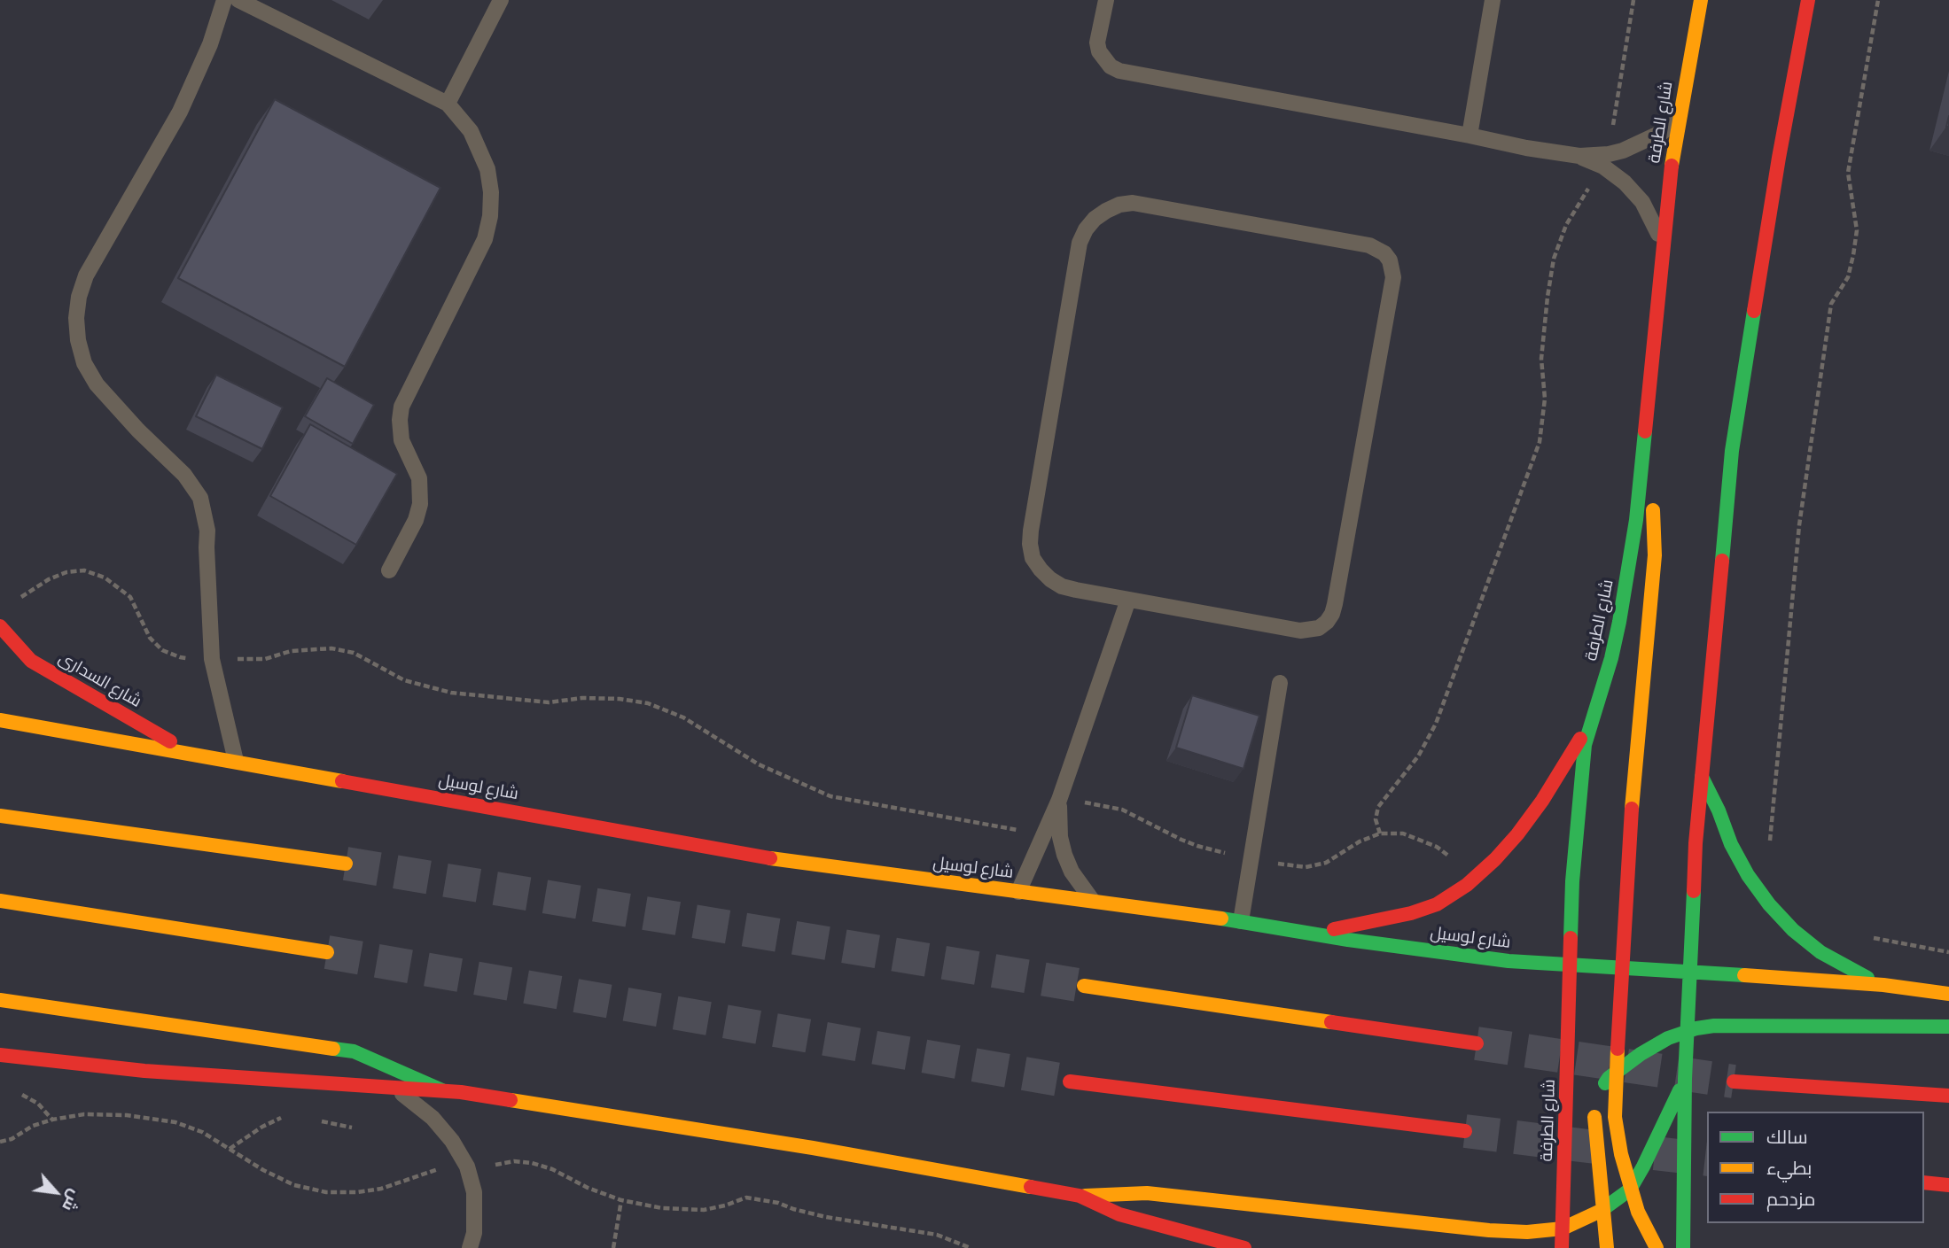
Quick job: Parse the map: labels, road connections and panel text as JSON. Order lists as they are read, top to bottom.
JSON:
{
  "streets": {
    "main road": ["شارع الطرفة", "شارع السدارى", "شارع لوسيل"]
  },
  "crossings": [
    ["شارع الطرفة", "شارع لوسيل"],
    ["شارع السدارى", "شارع لوسيل"]
  ],
  "legend": ["سالك", "بطيء", "مزدحم"],
  "north": "bottom right"
}
